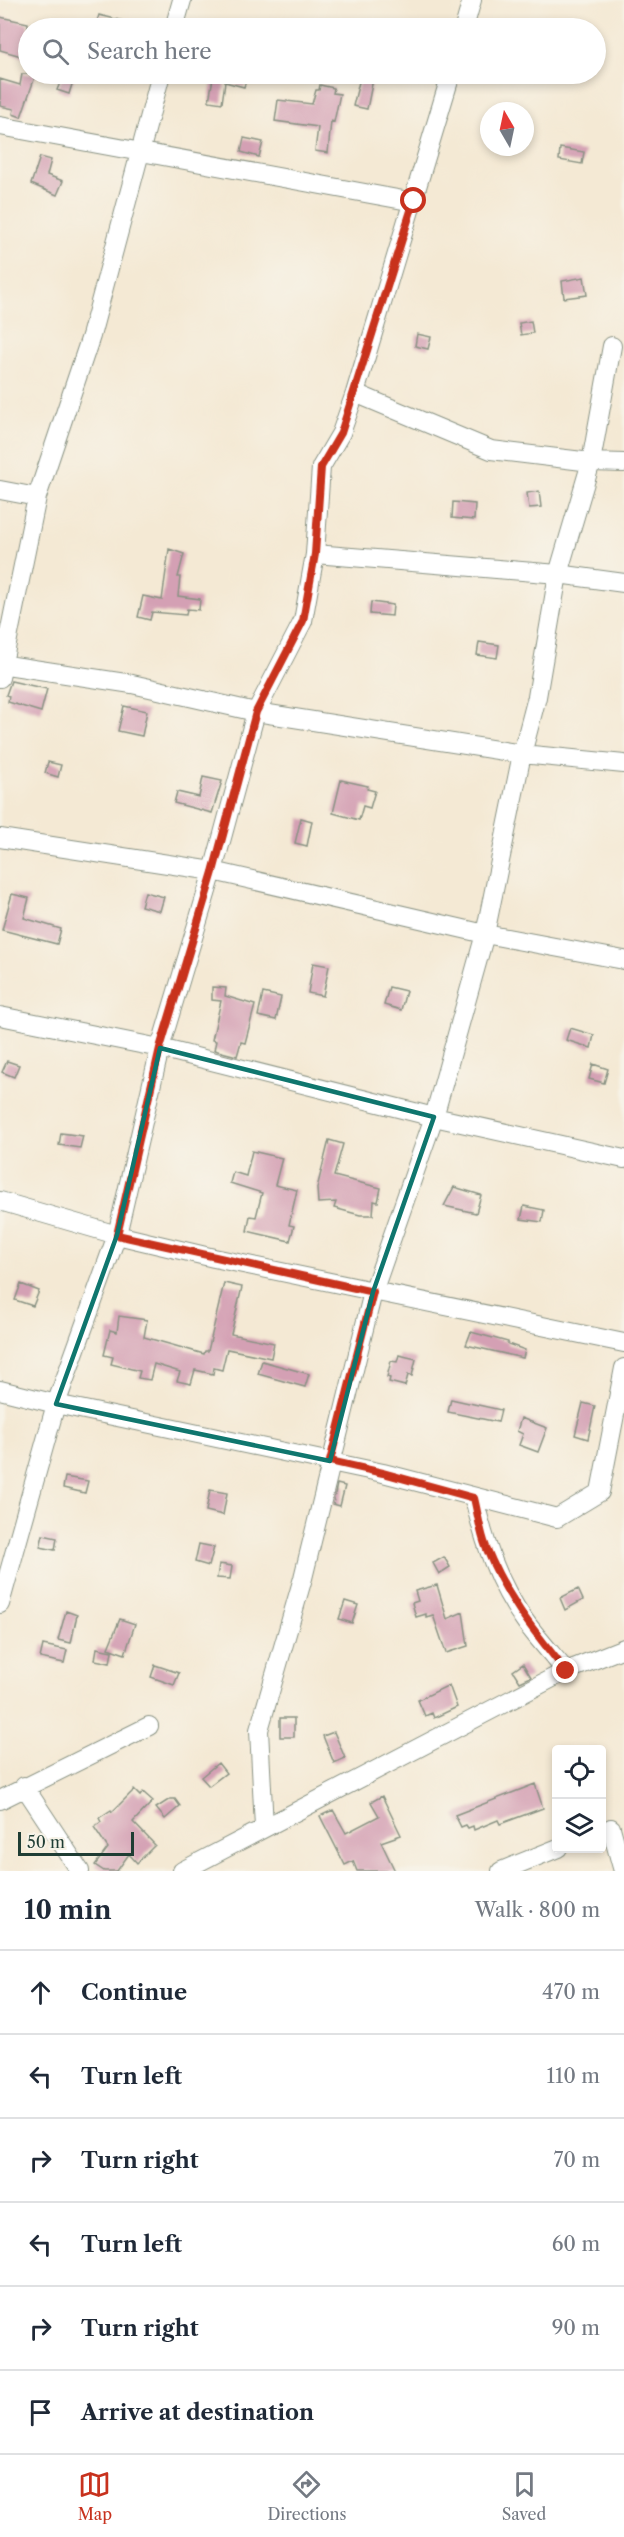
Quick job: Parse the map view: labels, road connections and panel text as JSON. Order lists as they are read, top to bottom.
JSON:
{
  "scale_bar": "50 m",
  "north": "top",
  "page": {
    "search": "Search here",
    "scale": "50 m",
    "heading": ["10 min", "Walk · 800 m"],
    "list": [
      ["Continue", "470 m"],
      ["Turn left", "110 m"],
      ["Turn right", "70 m"],
      ["Turn left", "60 m"],
      ["Turn right", "90 m"],
      "Arrive at destination"
    ],
    "nav": ["Map", "Directions", "Saved"]
  }
}
